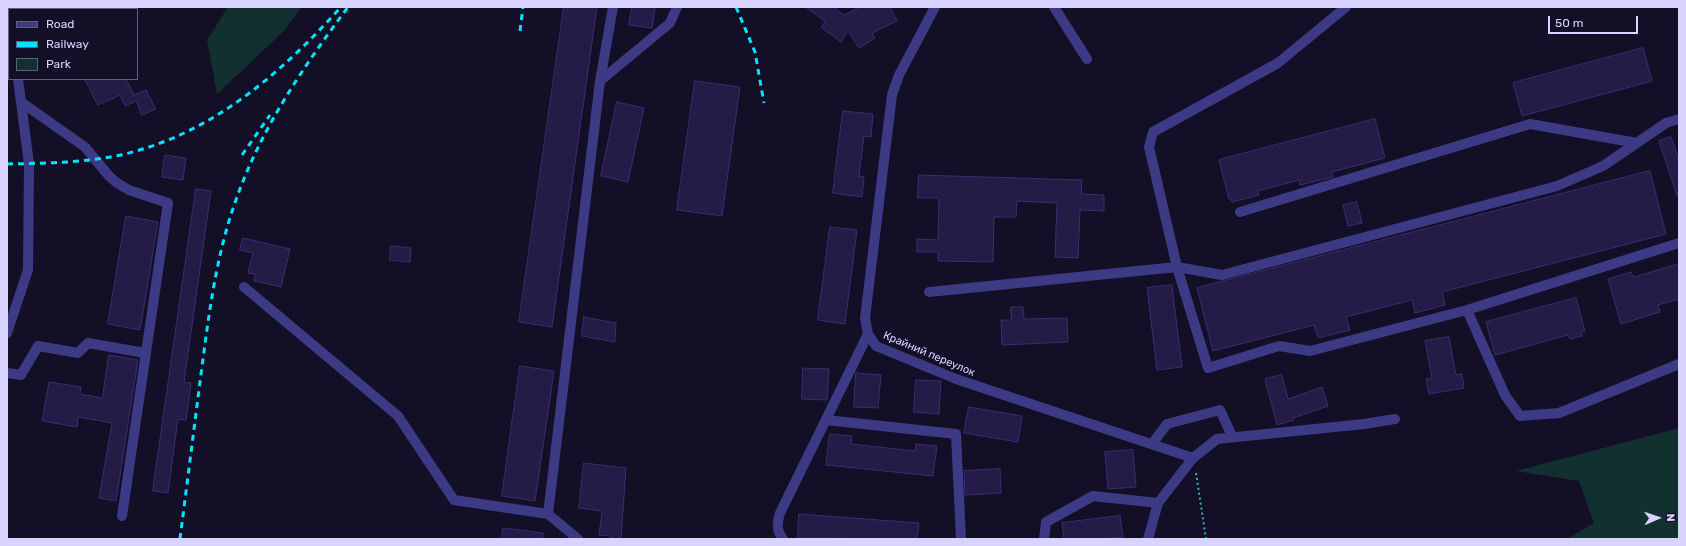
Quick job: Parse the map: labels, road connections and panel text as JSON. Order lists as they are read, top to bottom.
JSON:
{
  "streets": {
    "street": ["Крайний переулок"]
  },
  "legend": ["Road", "Railway", "Park"],
  "scale_bar": "50 m",
  "north": "right"
}
